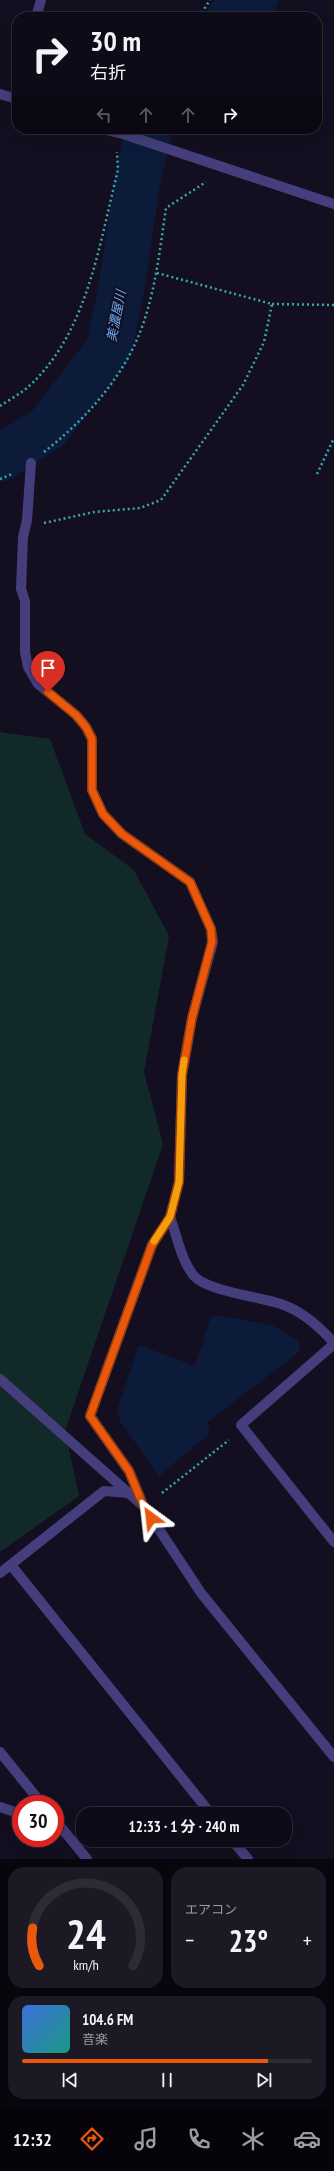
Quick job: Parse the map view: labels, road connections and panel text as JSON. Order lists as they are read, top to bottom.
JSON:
{
  "water": ["美濃屋川"],
  "page": {
    "turn": ["30 m", "右折"],
    "limit": "30",
    "trip": "12:33 · 1 分 · 240 m",
    "tile": "エアコン",
    "heat": ["−", "23°", "+"],
    "song": ["104.6 FM", "音楽"],
    "tabs": "12:32",
    "gauge": ["24", "km/h"]
  }
}
